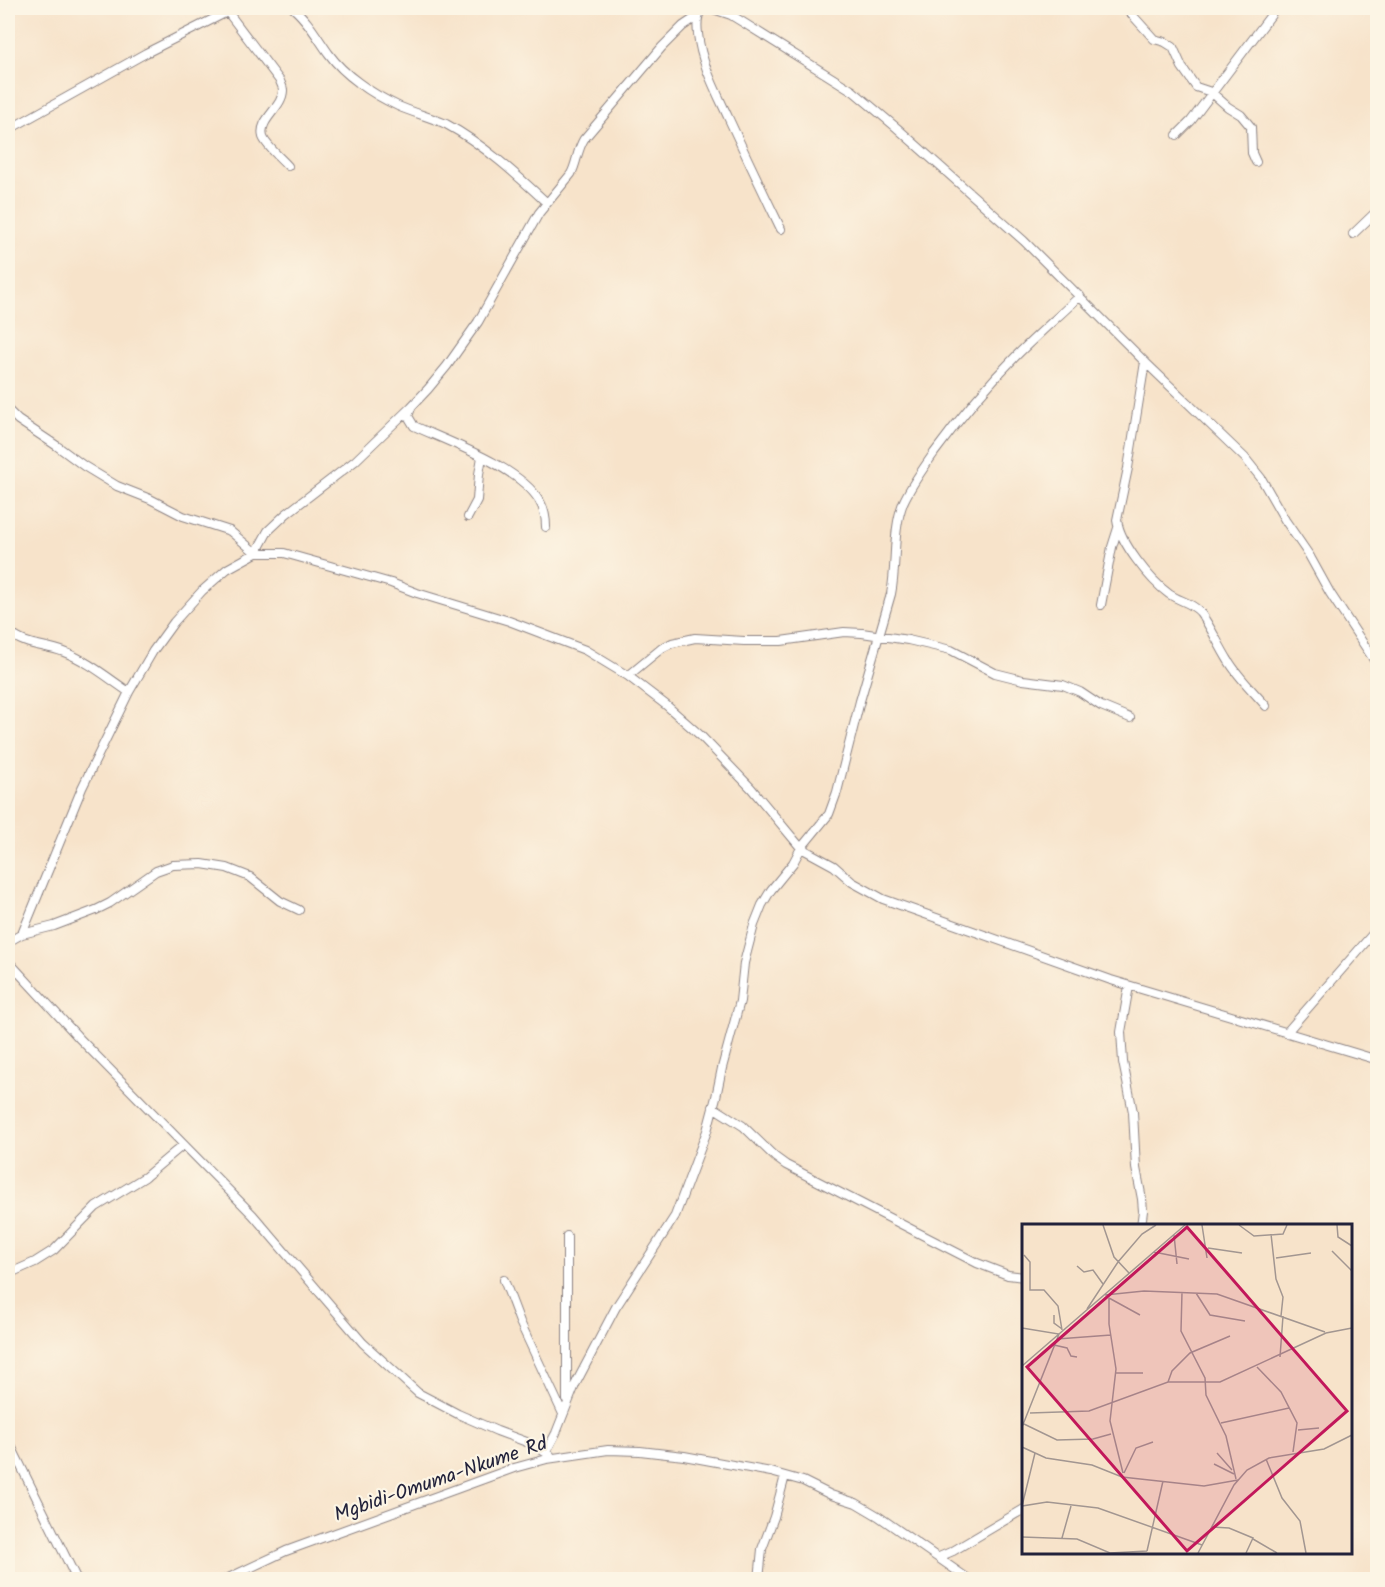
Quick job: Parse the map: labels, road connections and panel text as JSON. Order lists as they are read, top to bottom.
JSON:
{
  "streets": {
    "street": ["Mgbidi-Omuma-Nkume Rd"]
  }
}
